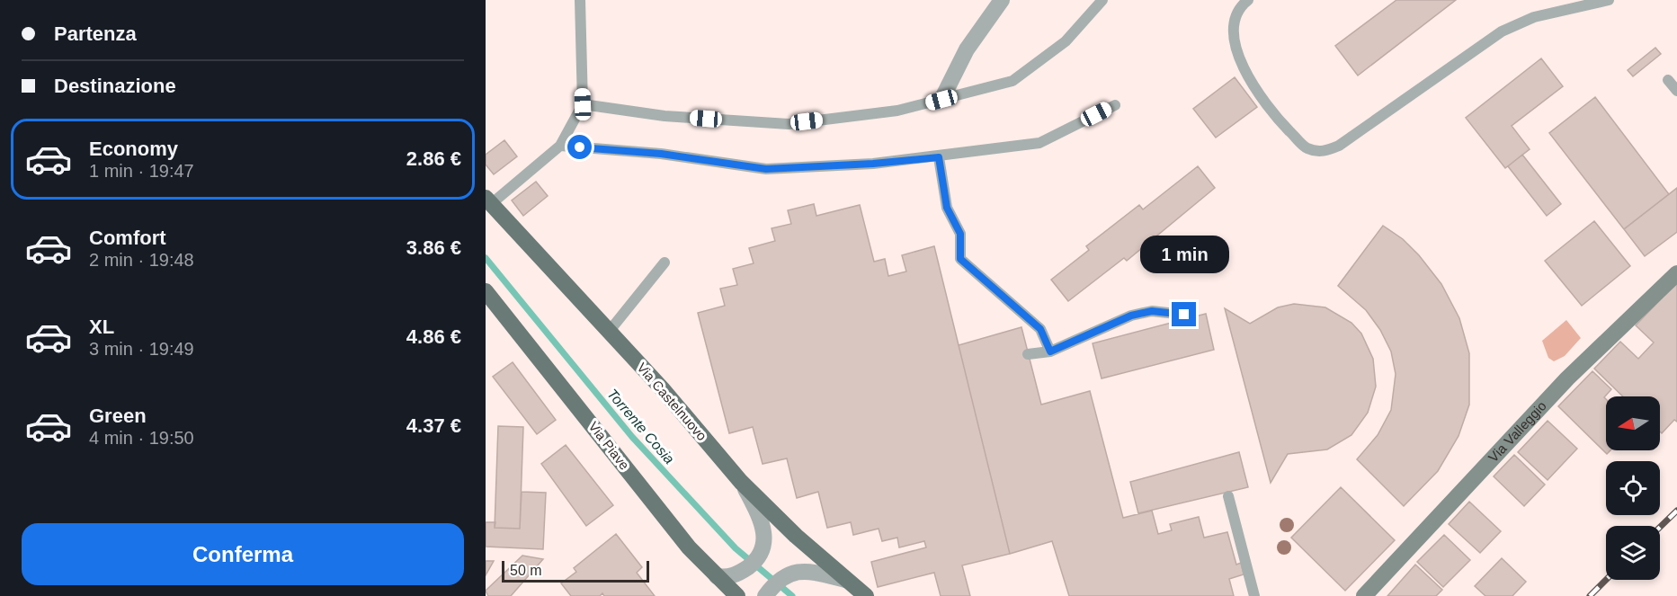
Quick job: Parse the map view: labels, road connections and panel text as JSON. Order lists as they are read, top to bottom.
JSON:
{
  "streets": {
    "main road": ["Via Castelnuovo", "Via Piave"],
    "street": ["Via Valleggio"]
  },
  "water": ["Torrente Cosia"],
  "scale_bar": "50 m",
  "north": "left",
  "page": {
    "banner": ["Partenza", "Destinazione"],
    "list": [
      {
        "name": "Economy",
        "note": "1 min · 19:47",
        "value": "2.86 €"
      },
      {
        "name": "Comfort",
        "note": "2 min · 19:48",
        "value": "3.86 €"
      },
      {
        "name": "XL",
        "note": "3 min · 19:49",
        "value": "4.86 €"
      },
      {
        "name": "Green",
        "note": "4 min · 19:50",
        "value": "4.37 €"
      }
    ],
    "bubble": "1 min",
    "buttons": "Conferma",
    "scale": "50 m"
  }
}
